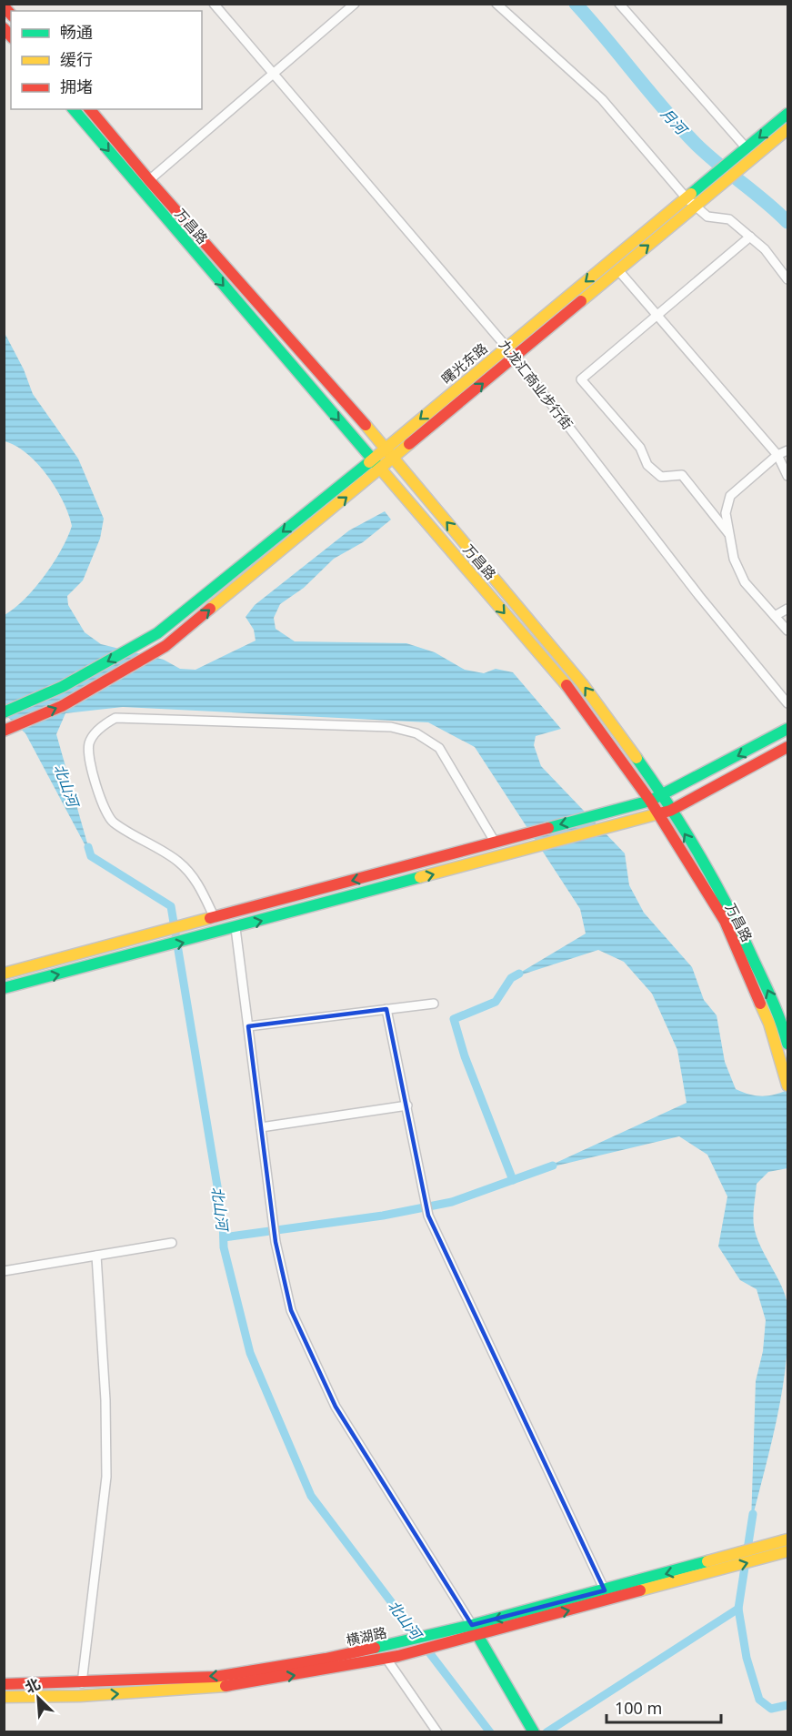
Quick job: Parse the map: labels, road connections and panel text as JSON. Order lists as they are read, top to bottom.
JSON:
{
  "streets": {
    "main road": ["万昌路", "曙光东路", "横湖路"],
    "street": ["九龙汇商业步行街"]
  },
  "crossings": [
    ["万昌路", "曙光东路"],
    ["曙光东路", "九龙汇商业步行街"]
  ],
  "water": ["月河", "北山河"],
  "legend": ["畅通", "缓行", "拥堵"],
  "scale_bar": "100 m",
  "north": "top left"
}
